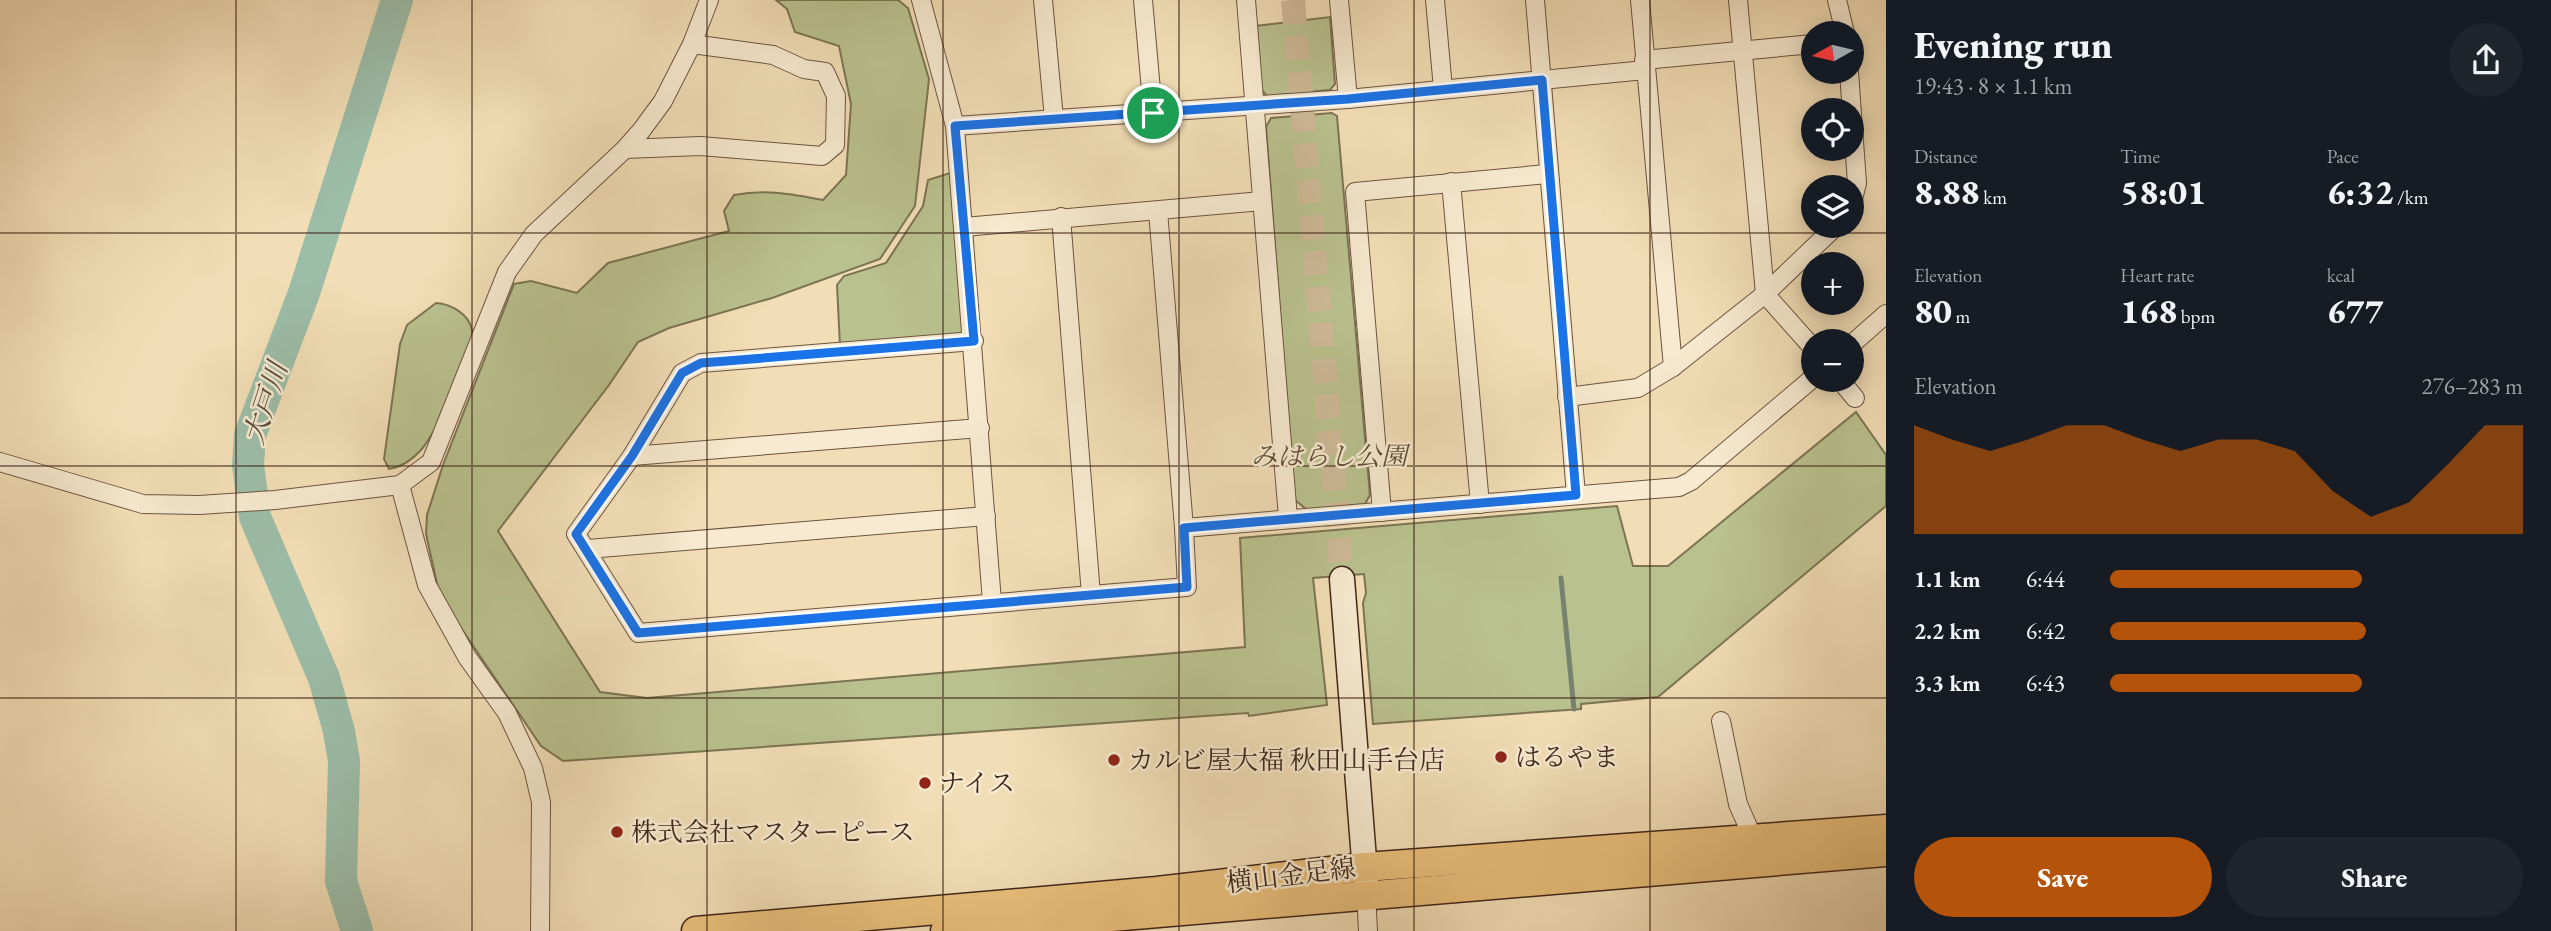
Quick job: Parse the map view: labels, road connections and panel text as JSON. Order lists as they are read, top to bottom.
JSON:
{
  "streets": {
    "main road": ["横山金足線"]
  },
  "water": ["大戸川"],
  "parks": ["みはらし公園"],
  "places": [
    "はるやま",
    "カルビ屋大福 秋田山手台店",
    "ナイス",
    "株式会社マスターピース"
  ],
  "north": "left",
  "page": {
    "heading": ["Evening run", "19:43 · 8 × 1.1 km"],
    "map_buttons": ["+", "−"],
    "stats": [
      ["Distance", "8.88 km"],
      ["Time", "58:01"],
      ["Pace", "6:32 /km"],
      ["Elevation", "80 m"],
      ["Heart rate", "168 bpm"],
      ["kcal", "677"]
    ],
    "chart": ["Elevation", "276–283 m"],
    "list": [
      {
        "name": "1.1 km",
        "note": "6:44"
      },
      {
        "name": "2.2 km",
        "note": "6:42"
      },
      {
        "name": "3.3 km",
        "note": "6:43"
      }
    ],
    "buttons": ["Save", "Share"]
  }
}
